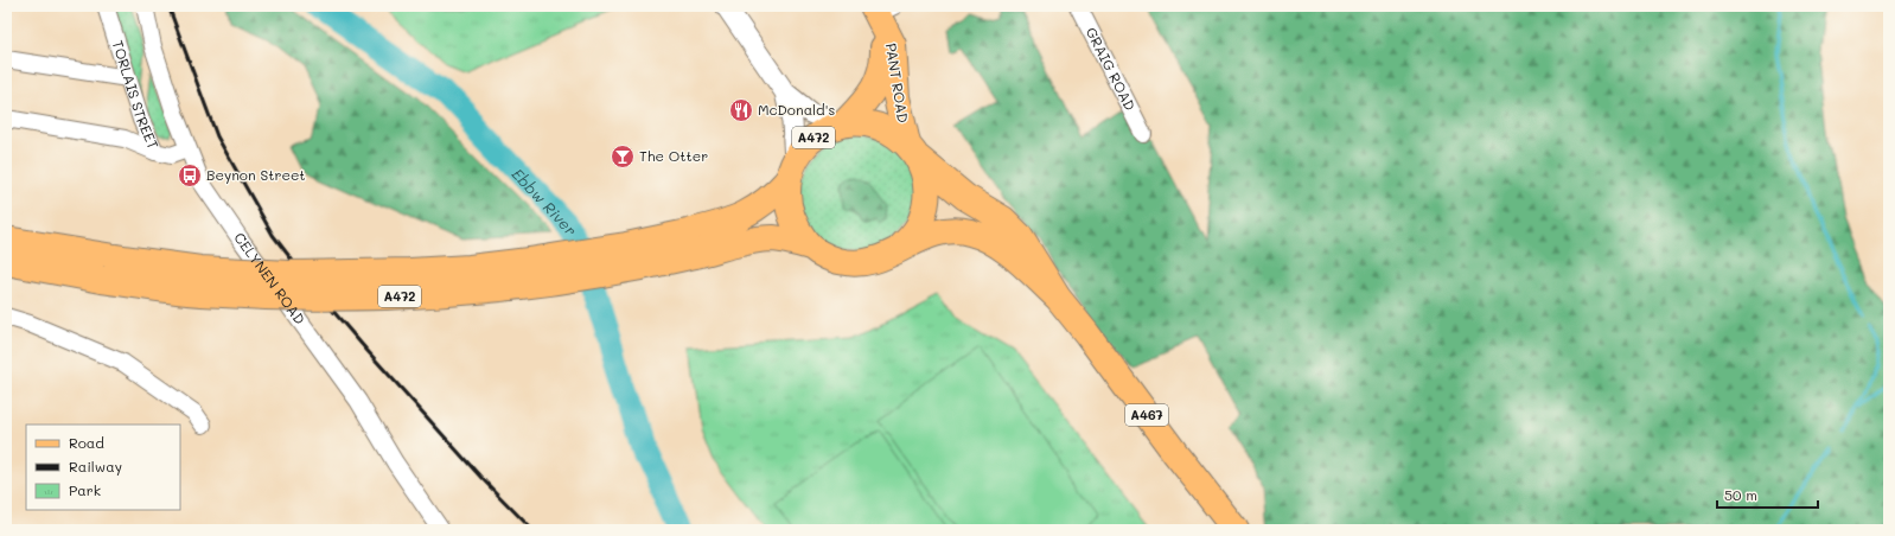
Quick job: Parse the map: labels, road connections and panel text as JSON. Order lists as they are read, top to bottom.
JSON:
{
  "streets": {
    "main road": ["PANT ROAD", "A472", "A467"],
    "street": ["GRAIG ROAD", "TORLAIS STREET", "CELYNEN ROAD"]
  },
  "crossings": [
    ["PANT ROAD", "A472"],
    ["PANT ROAD", "A467"],
    ["TORLAIS STREET", "CELYNEN ROAD"],
    ["A472", "A467"]
  ],
  "water": ["Ebbw River"],
  "places": {
    "restaurant": ["McDonald's"],
    "bar": ["The Otter"],
    "bus stop": ["Beynon Street"]
  },
  "legend": ["Road", "Railway", "Park"],
  "scale_bar": "50 m"
}
